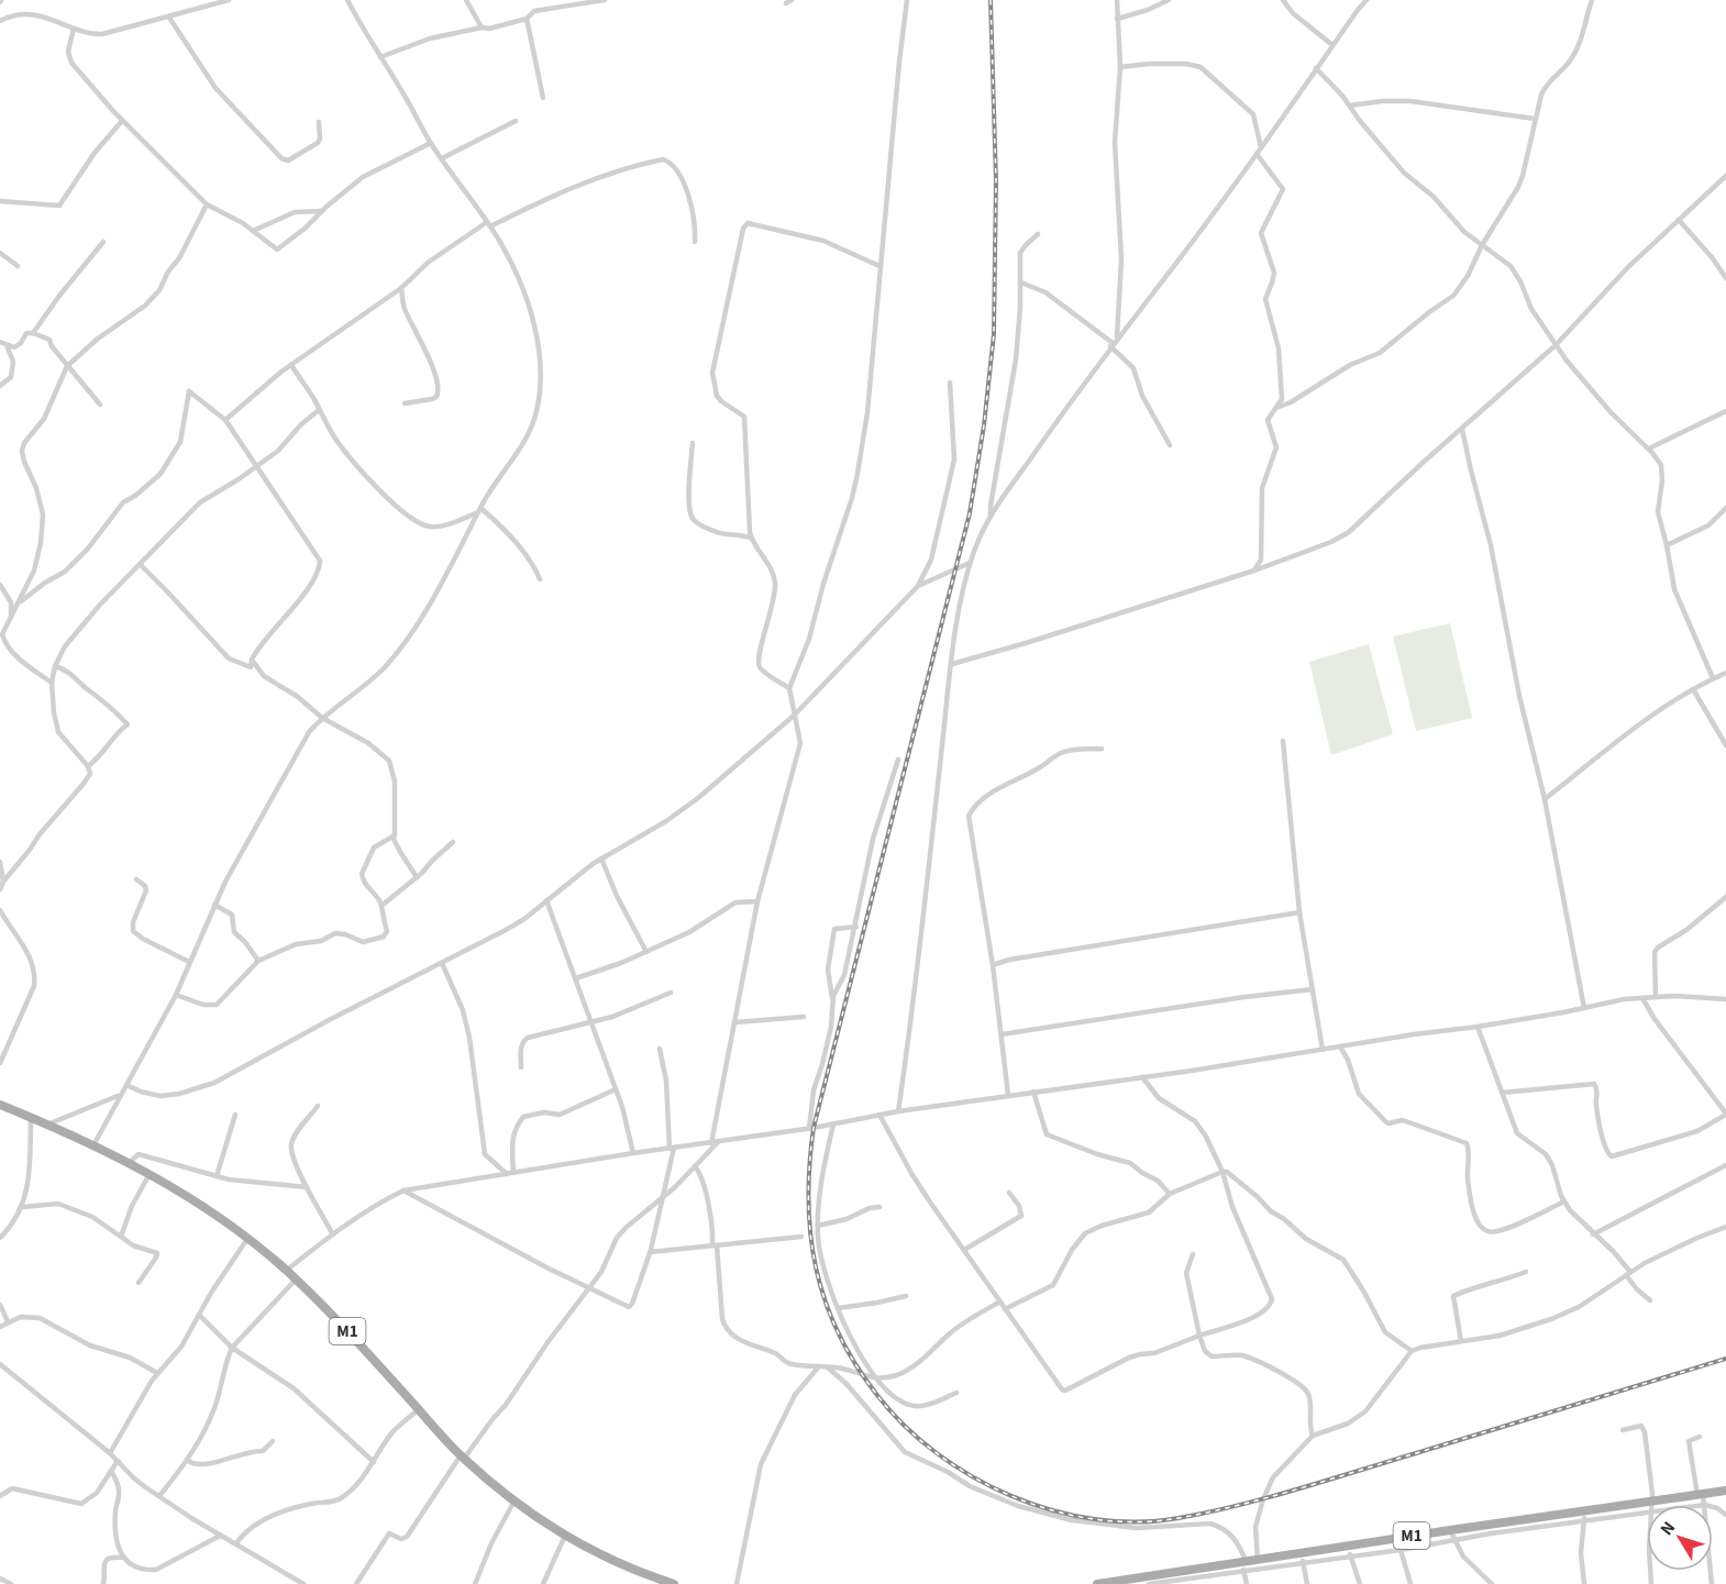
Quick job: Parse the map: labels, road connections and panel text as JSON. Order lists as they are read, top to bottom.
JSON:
{
  "streets": {
    "main road": ["M1"]
  },
  "north": "top left"
}
